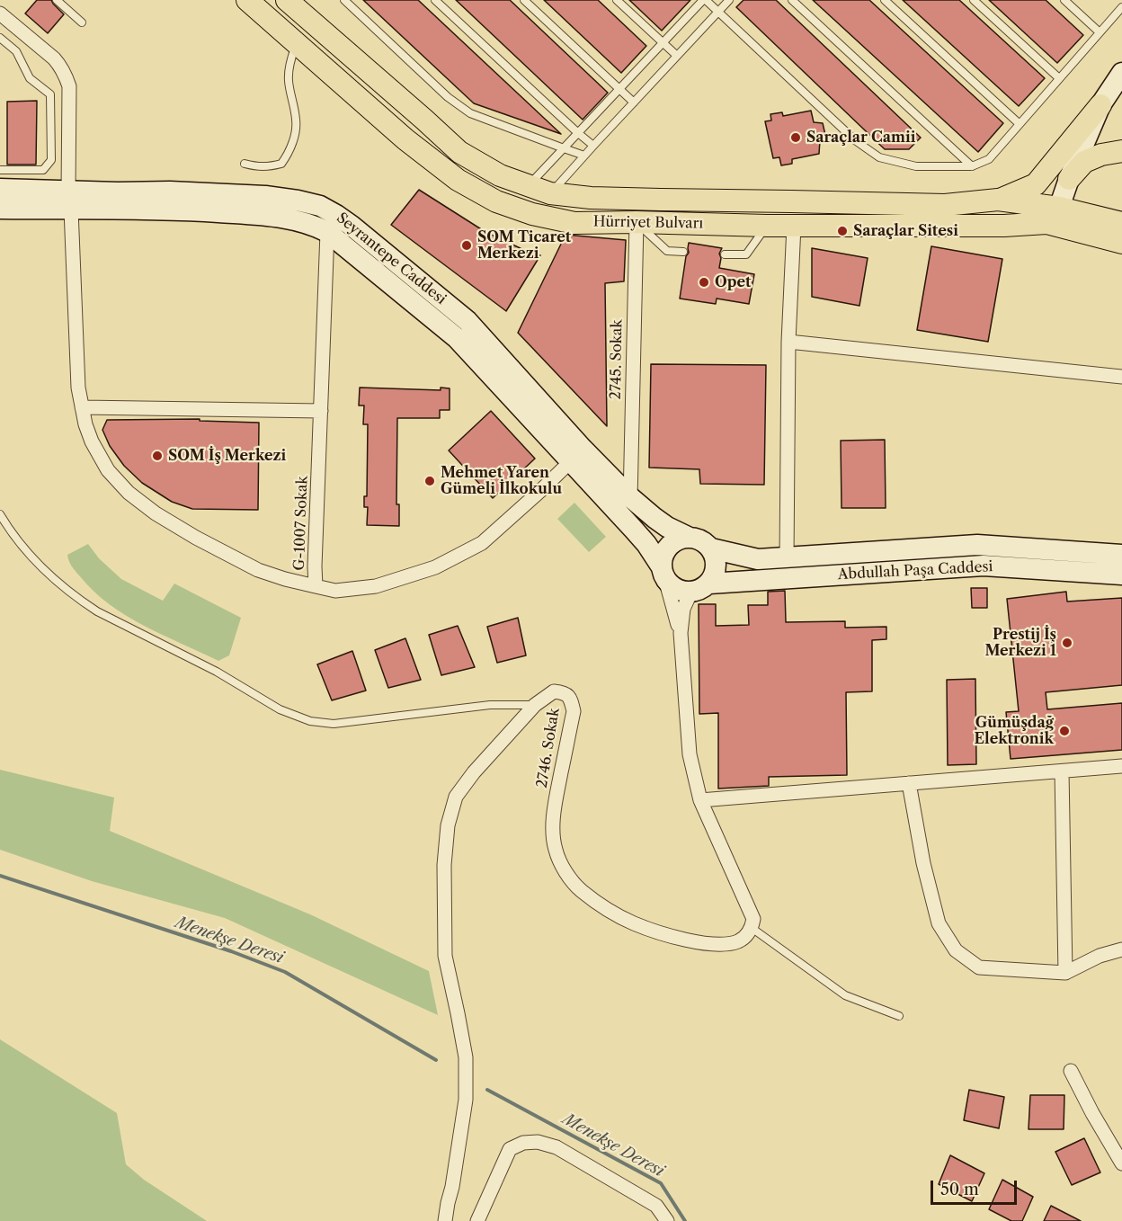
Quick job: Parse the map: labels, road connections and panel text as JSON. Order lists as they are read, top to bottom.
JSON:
{
  "streets": {
    "main road": ["Hürriyet Bulvarı", "Seyrantepe Caddesi", "Abdullah Paşa Caddesi"],
    "street": ["2745. Sokak", "G-1007 Sokak", "2746. Sokak"]
  },
  "crossings": [
    ["Hürriyet Bulvarı", "2745. Sokak"],
    ["Seyrantepe Caddesi", "2745. Sokak"],
    ["Seyrantepe Caddesi", "G-1007 Sokak"],
    ["Seyrantepe Caddesi", "Abdullah Paşa Caddesi"]
  ],
  "water": ["Menekşe Deresi"],
  "places": [
    "Saraçlar Camii",
    "Saraçlar Sitesi",
    "SOM Ticaret Merkezi",
    "Opet",
    "SOM İş Merkezi",
    "Mehmet Yaren Gümeli İlkokulu",
    "Prestij İş Merkezi 1",
    "Gümüşdağ Elektronik"
  ],
  "scale_bar": "50 m"
}
